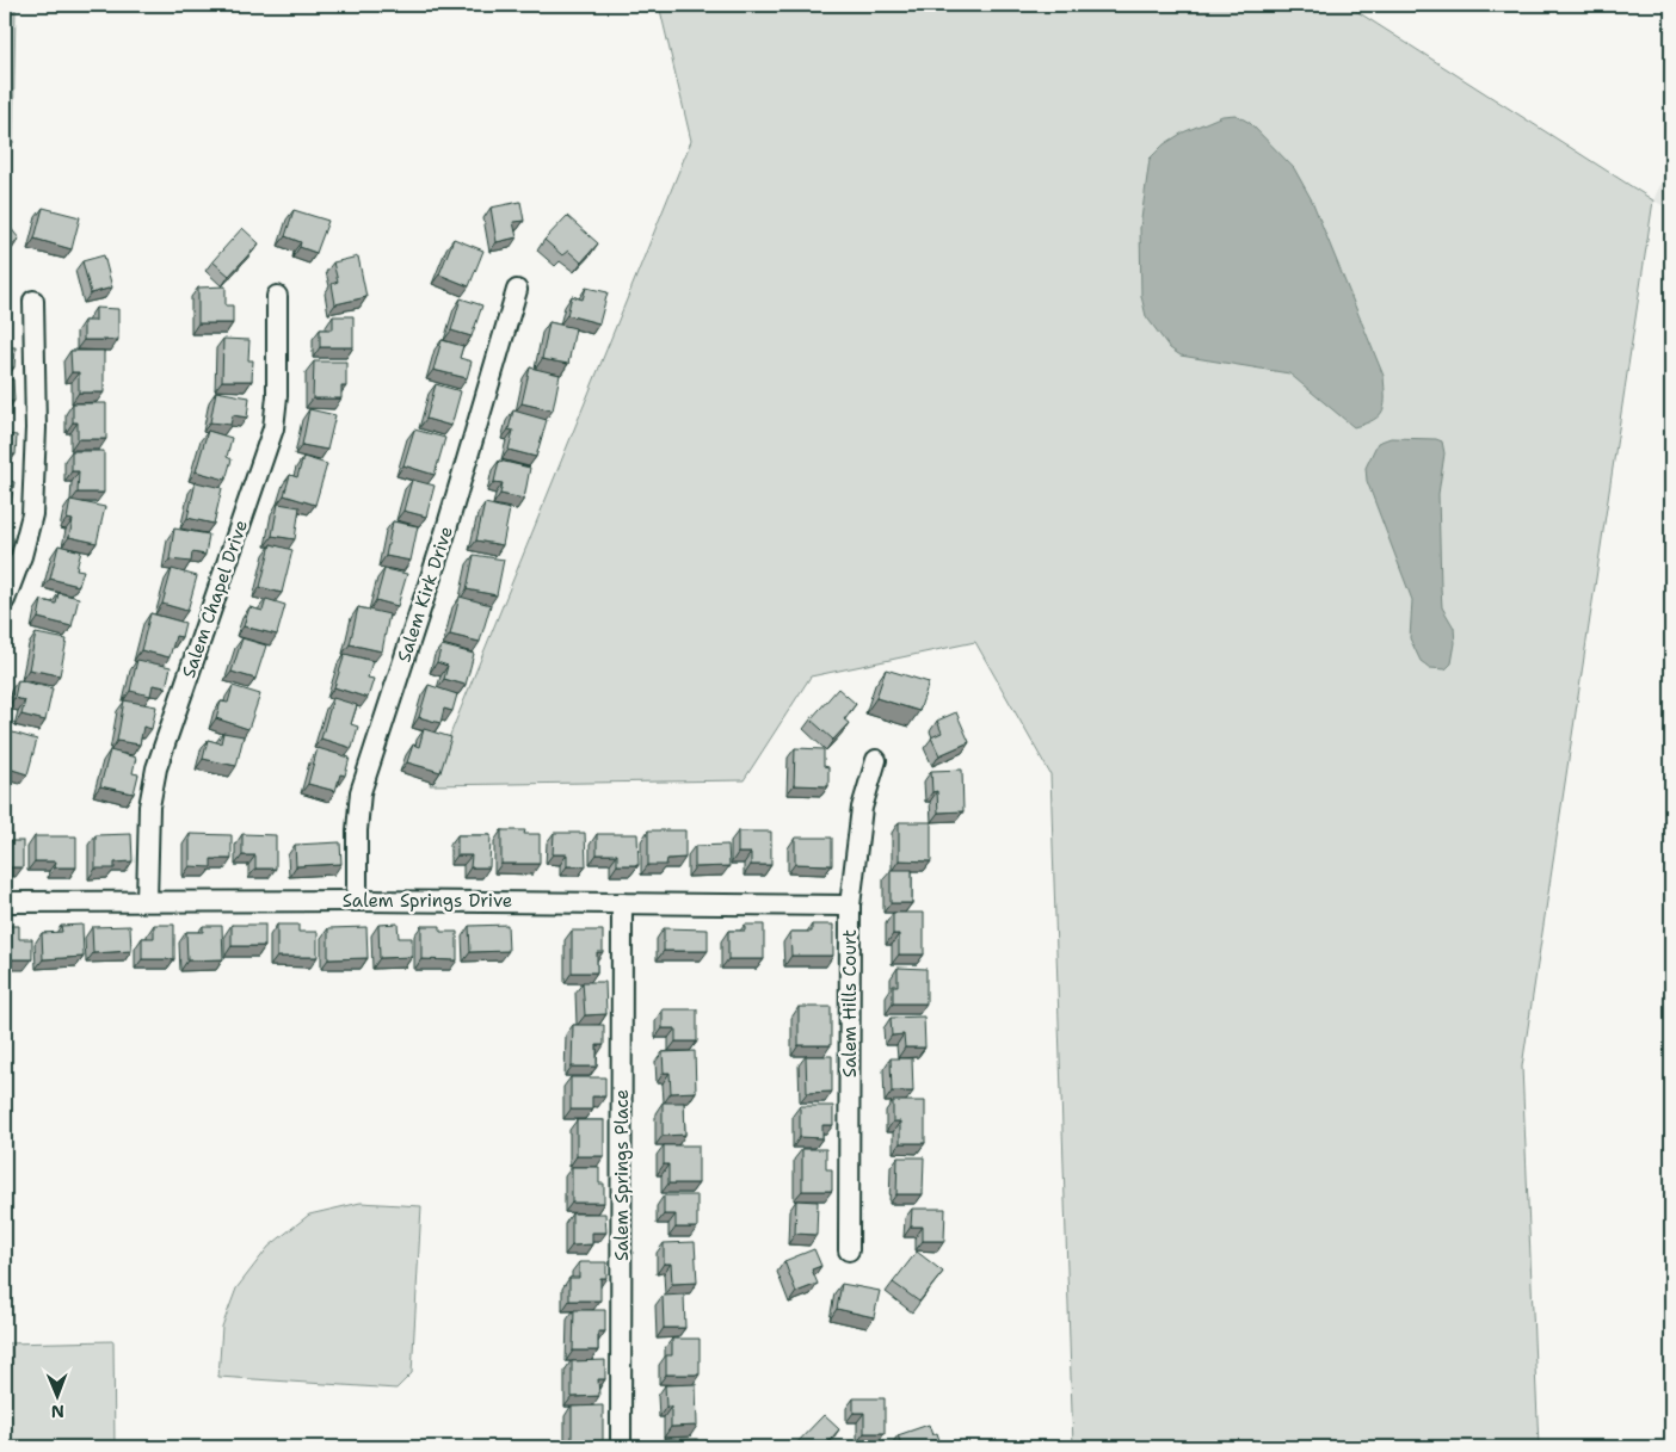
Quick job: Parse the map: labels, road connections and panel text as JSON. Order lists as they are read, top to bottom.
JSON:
{
  "streets": {
    "street": [
      "Salem Kirk Drive",
      "Salem Chapel Drive",
      "Salem Springs Drive",
      "Salem Hills Court",
      "Salem Springs Place"
    ]
  },
  "crossings": [
    ["Salem Kirk Drive", "Salem Springs Drive"],
    ["Salem Chapel Drive", "Salem Springs Drive"],
    ["Salem Springs Drive", "Salem Hills Court"],
    ["Salem Springs Drive", "Salem Springs Place"]
  ],
  "north": "bottom"
}
